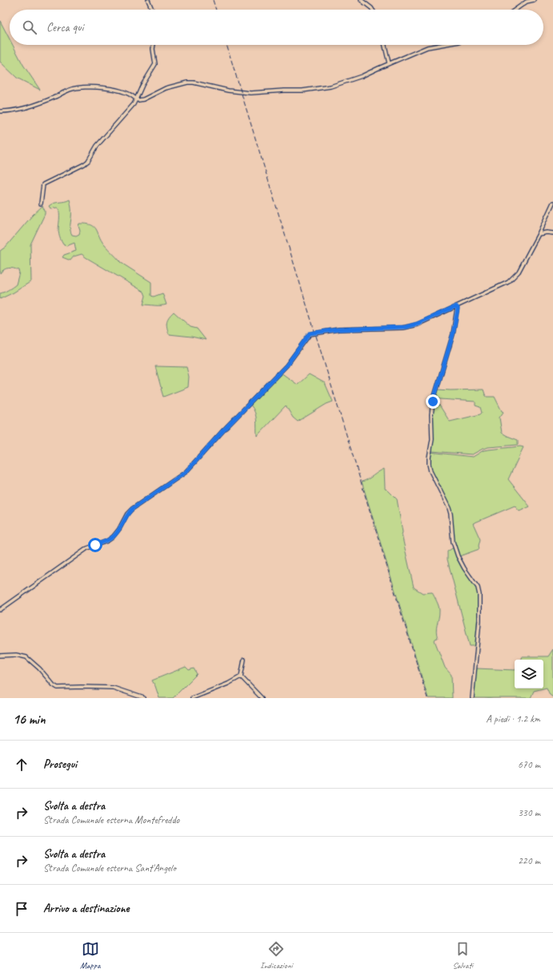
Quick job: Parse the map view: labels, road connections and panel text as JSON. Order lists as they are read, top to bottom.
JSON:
{
  "page": {
    "search": "Cerca qui",
    "heading": ["16 min", "A piedi · 1.2 km"],
    "list": [
      ["Prosegui", "670 m"],
      ["Svolta a destra", "Strada Comunale esterna Montefreddo", "330 m"],
      ["Svolta a destra", "Strada Comunale esterna Sant'Angelo", "220 m"],
      "Arrivo a destinazione"
    ],
    "nav": ["Mappa", "Indicazioni", "Salvati"]
  }
}
